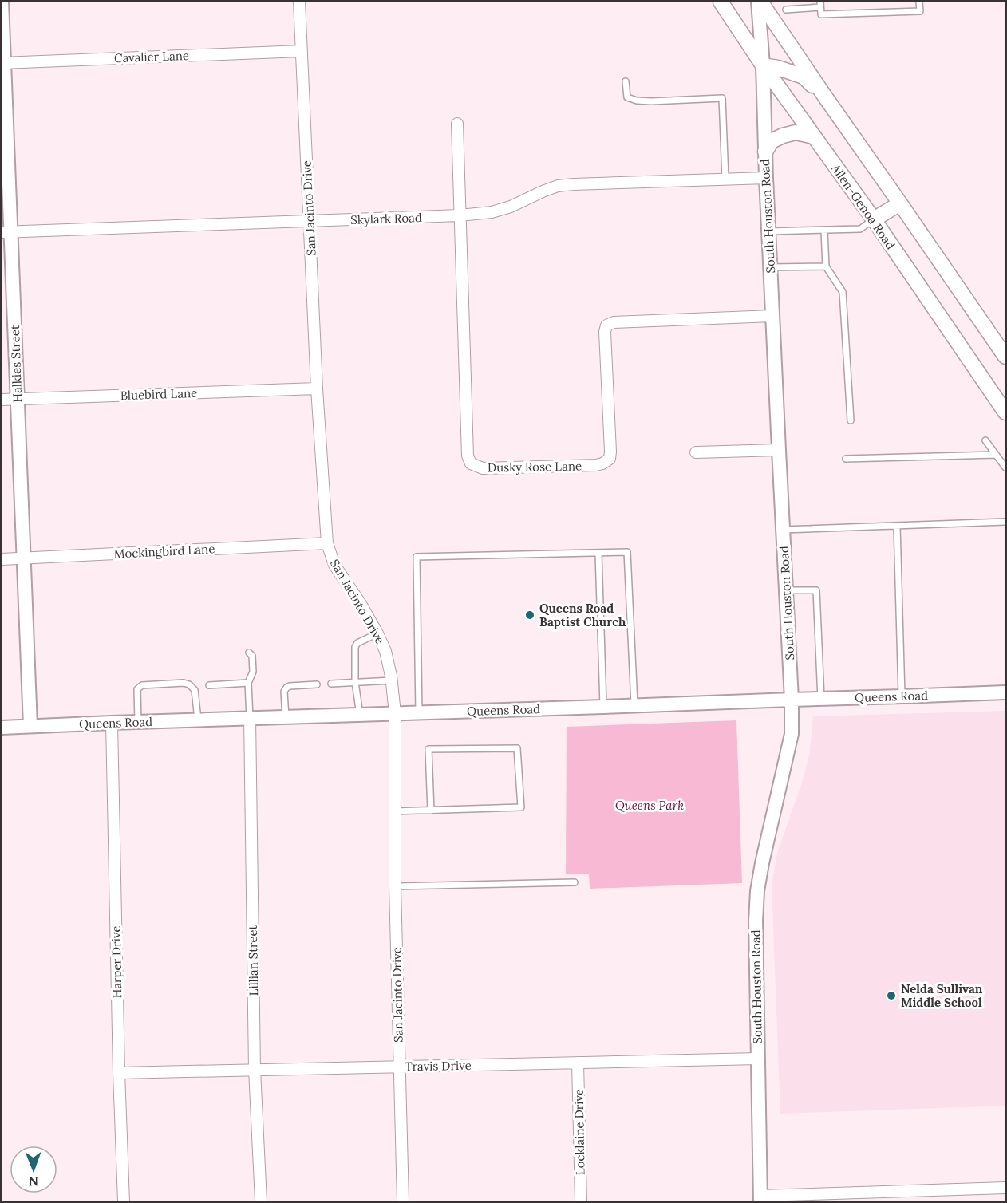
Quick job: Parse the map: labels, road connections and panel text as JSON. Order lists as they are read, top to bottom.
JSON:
{
  "streets": {
    "main road": ["Allen-Genoa Road"],
    "street": [
      "Cavalier Lane",
      "San Jacinto Drive",
      "South Houston Road",
      "Skylark Road",
      "Halkies Street",
      "Bluebird Lane",
      "Dusky Rose Lane",
      "Mockingbird Lane",
      "Queens Road",
      "Lillian Street",
      "Harper Drive",
      "Travis Drive",
      "Locklaine Drive"
    ]
  },
  "crossings": [
    ["Cavalier Lane", "San Jacinto Drive"],
    ["Cavalier Lane", "Halkies Street"],
    ["Allen-Genoa Road", "South Houston Road"],
    ["San Jacinto Drive", "Skylark Road"],
    ["San Jacinto Drive", "Bluebird Lane"],
    ["San Jacinto Drive", "Mockingbird Lane"],
    ["San Jacinto Drive", "Queens Road"],
    ["San Jacinto Drive", "Travis Drive"],
    ["South Houston Road", "Skylark Road"],
    ["South Houston Road", "Dusky Rose Lane"],
    ["South Houston Road", "Queens Road"],
    ["South Houston Road", "Travis Drive"],
    ["Skylark Road", "Halkies Street"],
    ["Skylark Road", "Dusky Rose Lane"],
    ["Halkies Street", "Bluebird Lane"],
    ["Halkies Street", "Mockingbird Lane"],
    ["Halkies Street", "Queens Road"],
    ["Queens Road", "Lillian Street"],
    ["Queens Road", "Harper Drive"],
    ["Lillian Street", "Travis Drive"],
    ["Harper Drive", "Travis Drive"],
    ["Travis Drive", "Locklaine Drive"]
  ],
  "parks": ["Queens Park"],
  "places": ["Queens Road Baptist Church", "Nelda Sullivan Middle School"],
  "north": "bottom"
}
